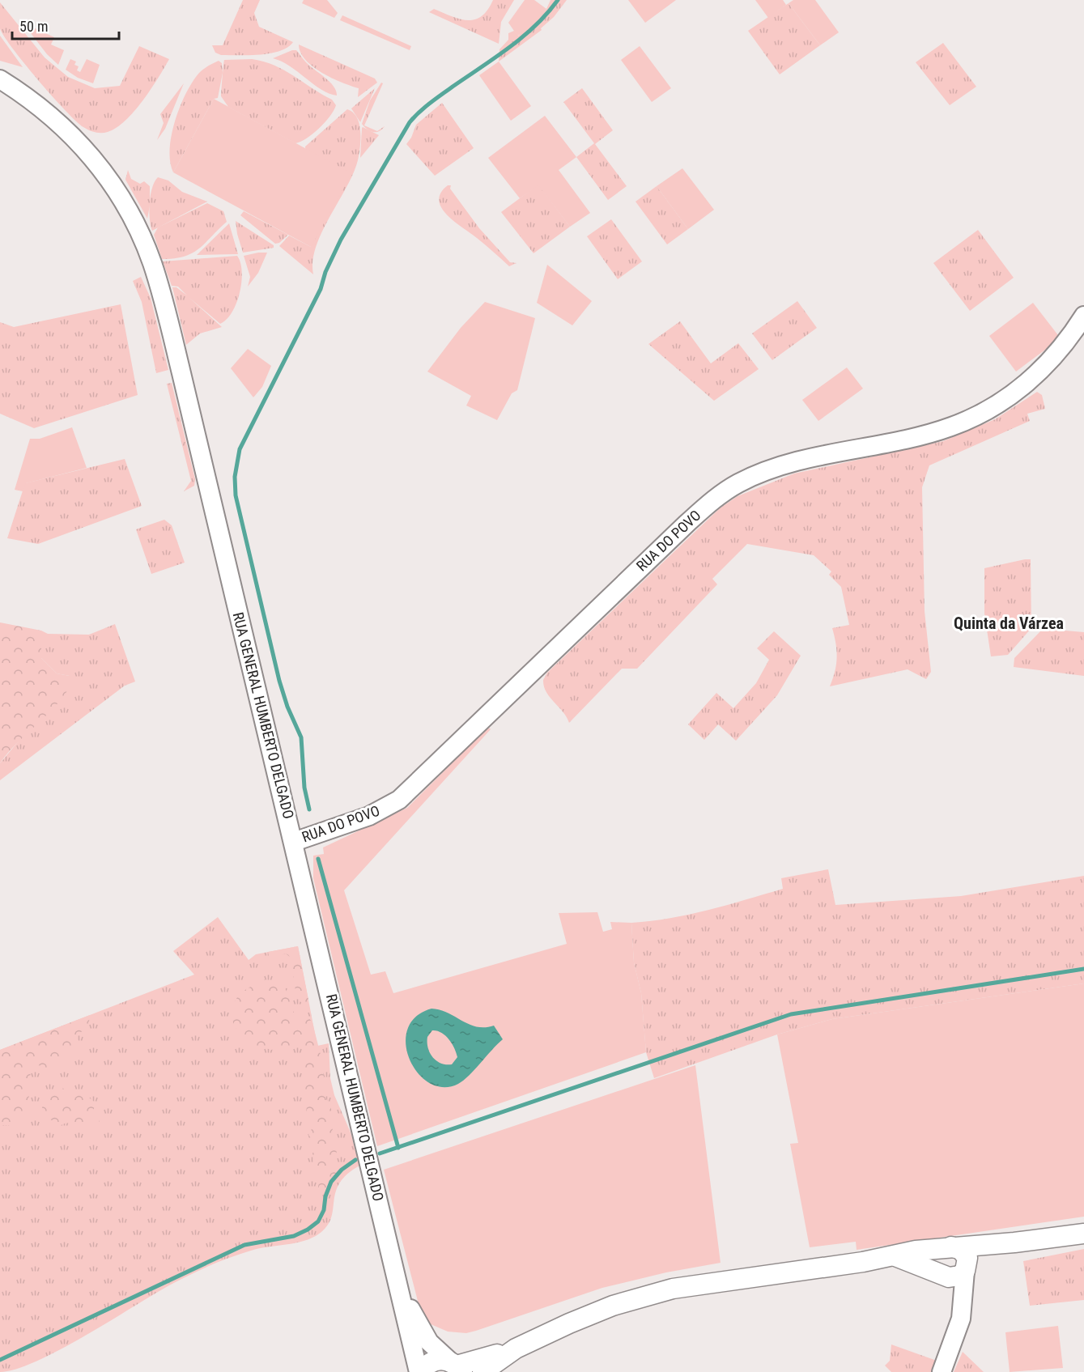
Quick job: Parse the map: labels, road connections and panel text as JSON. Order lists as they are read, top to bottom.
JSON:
{
  "streets": {
    "main road": ["RUA DO POVO", "RUA GENERAL HUMBERTO DELGADO"]
  },
  "crossings": [
    ["RUA DO POVO", "RUA GENERAL HUMBERTO DELGADO"]
  ],
  "districts": ["Quinta da Várzea"],
  "scale_bar": "50 m"
}
